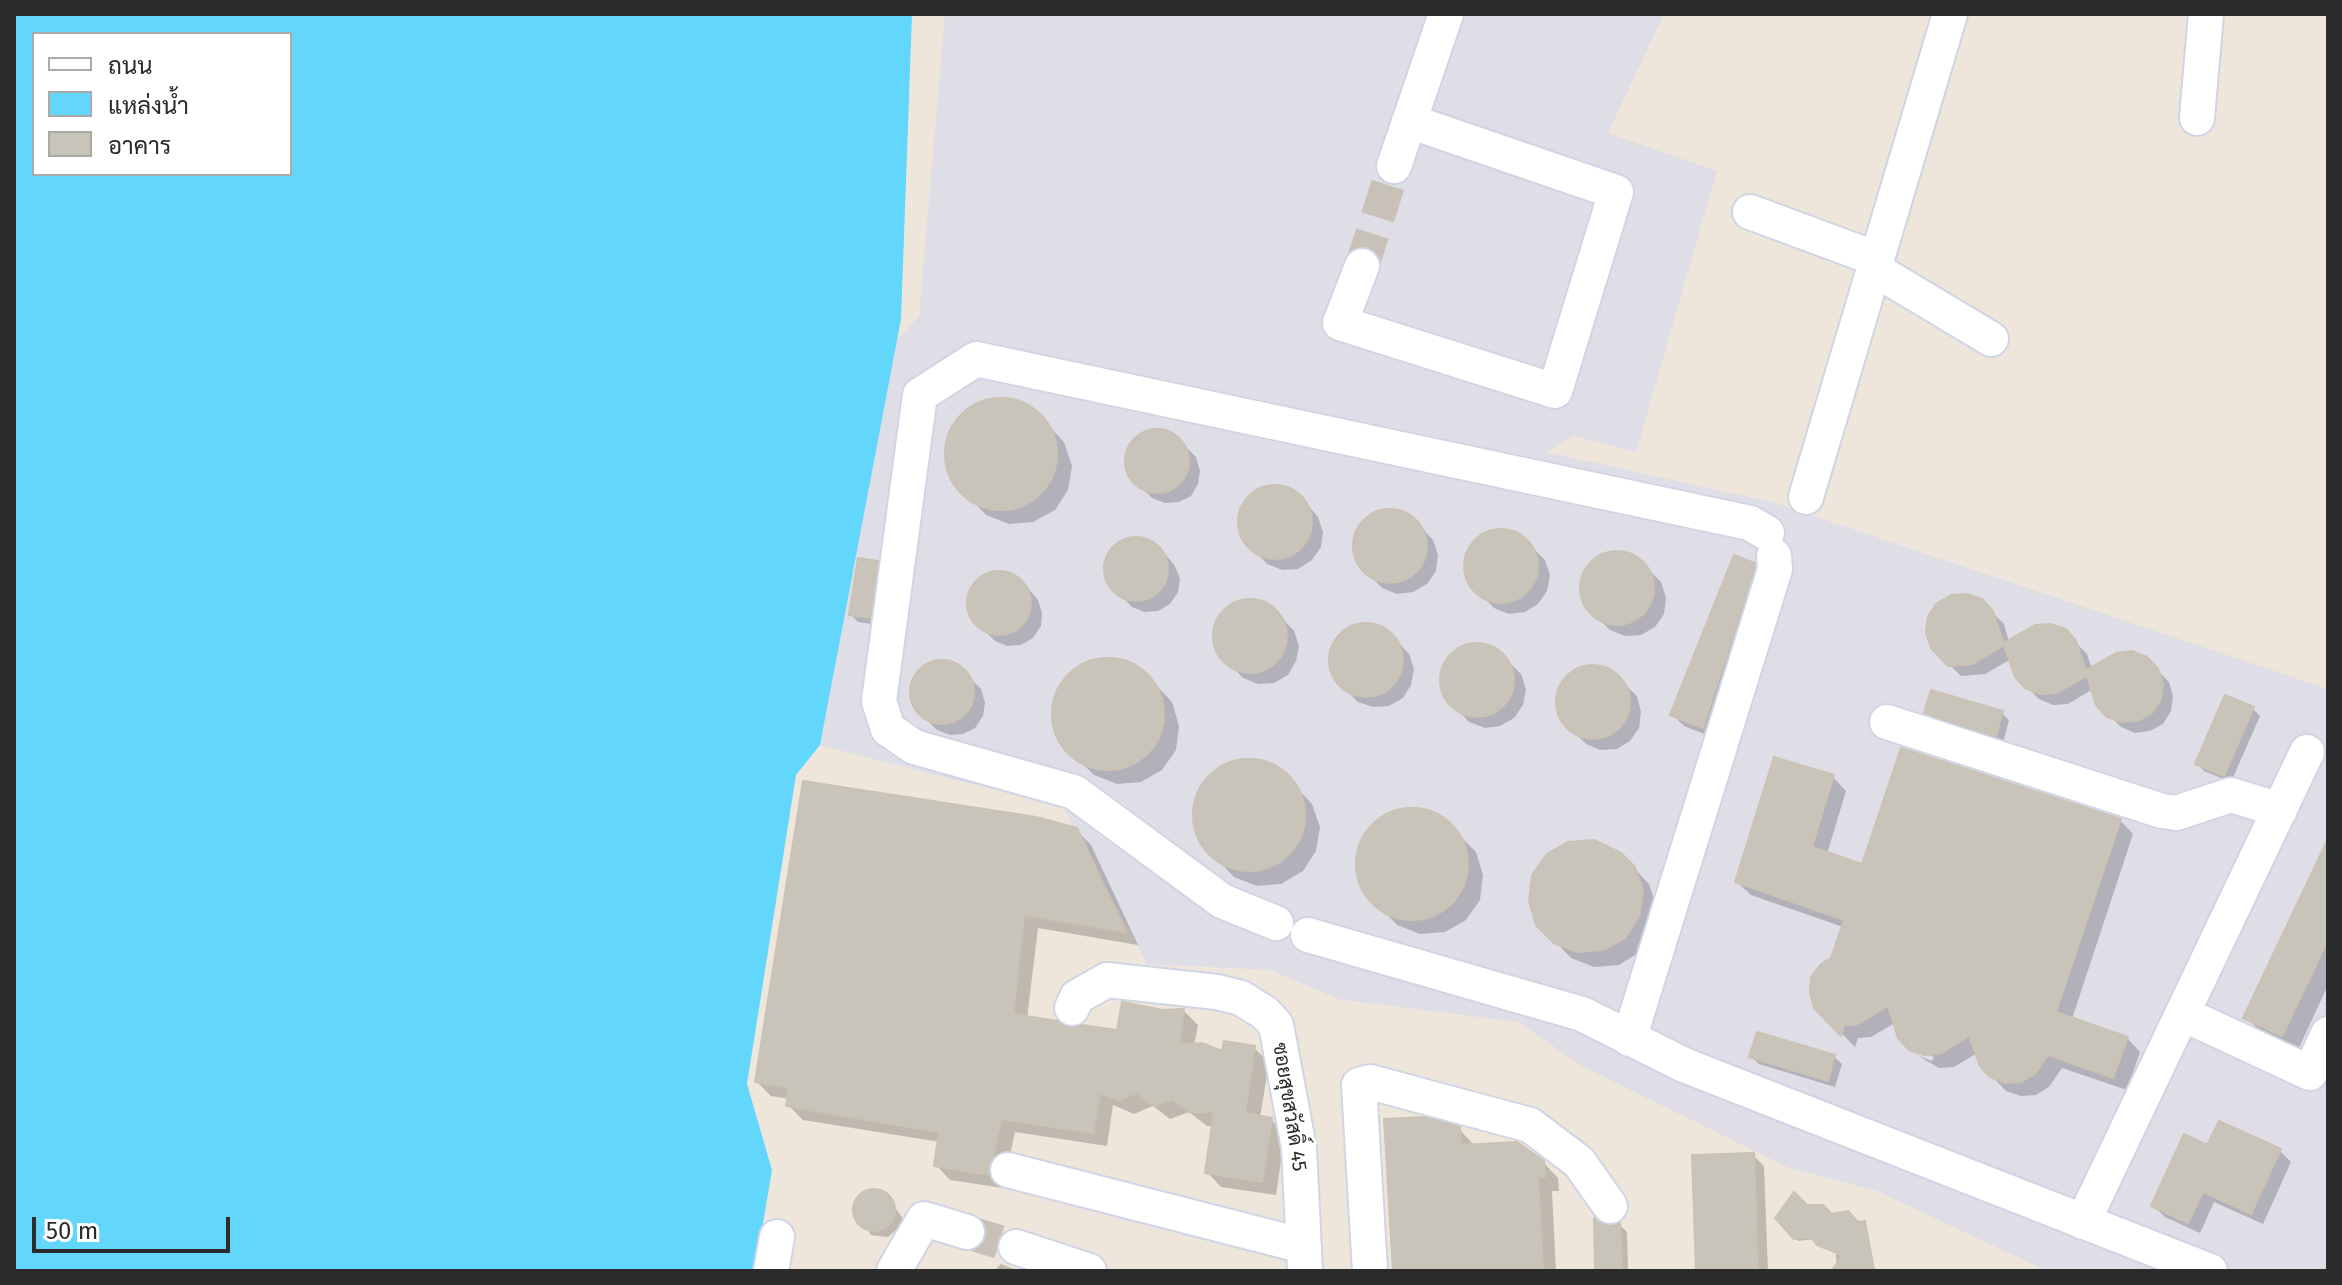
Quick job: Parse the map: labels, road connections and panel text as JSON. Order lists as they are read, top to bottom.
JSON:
{
  "streets": {
    "street": ["ซอยสุขสวัสดิ์ 45"]
  },
  "legend": ["ถนน", "แหล่งน้ำ", "อาคาร"],
  "scale_bar": "50 m"
}
